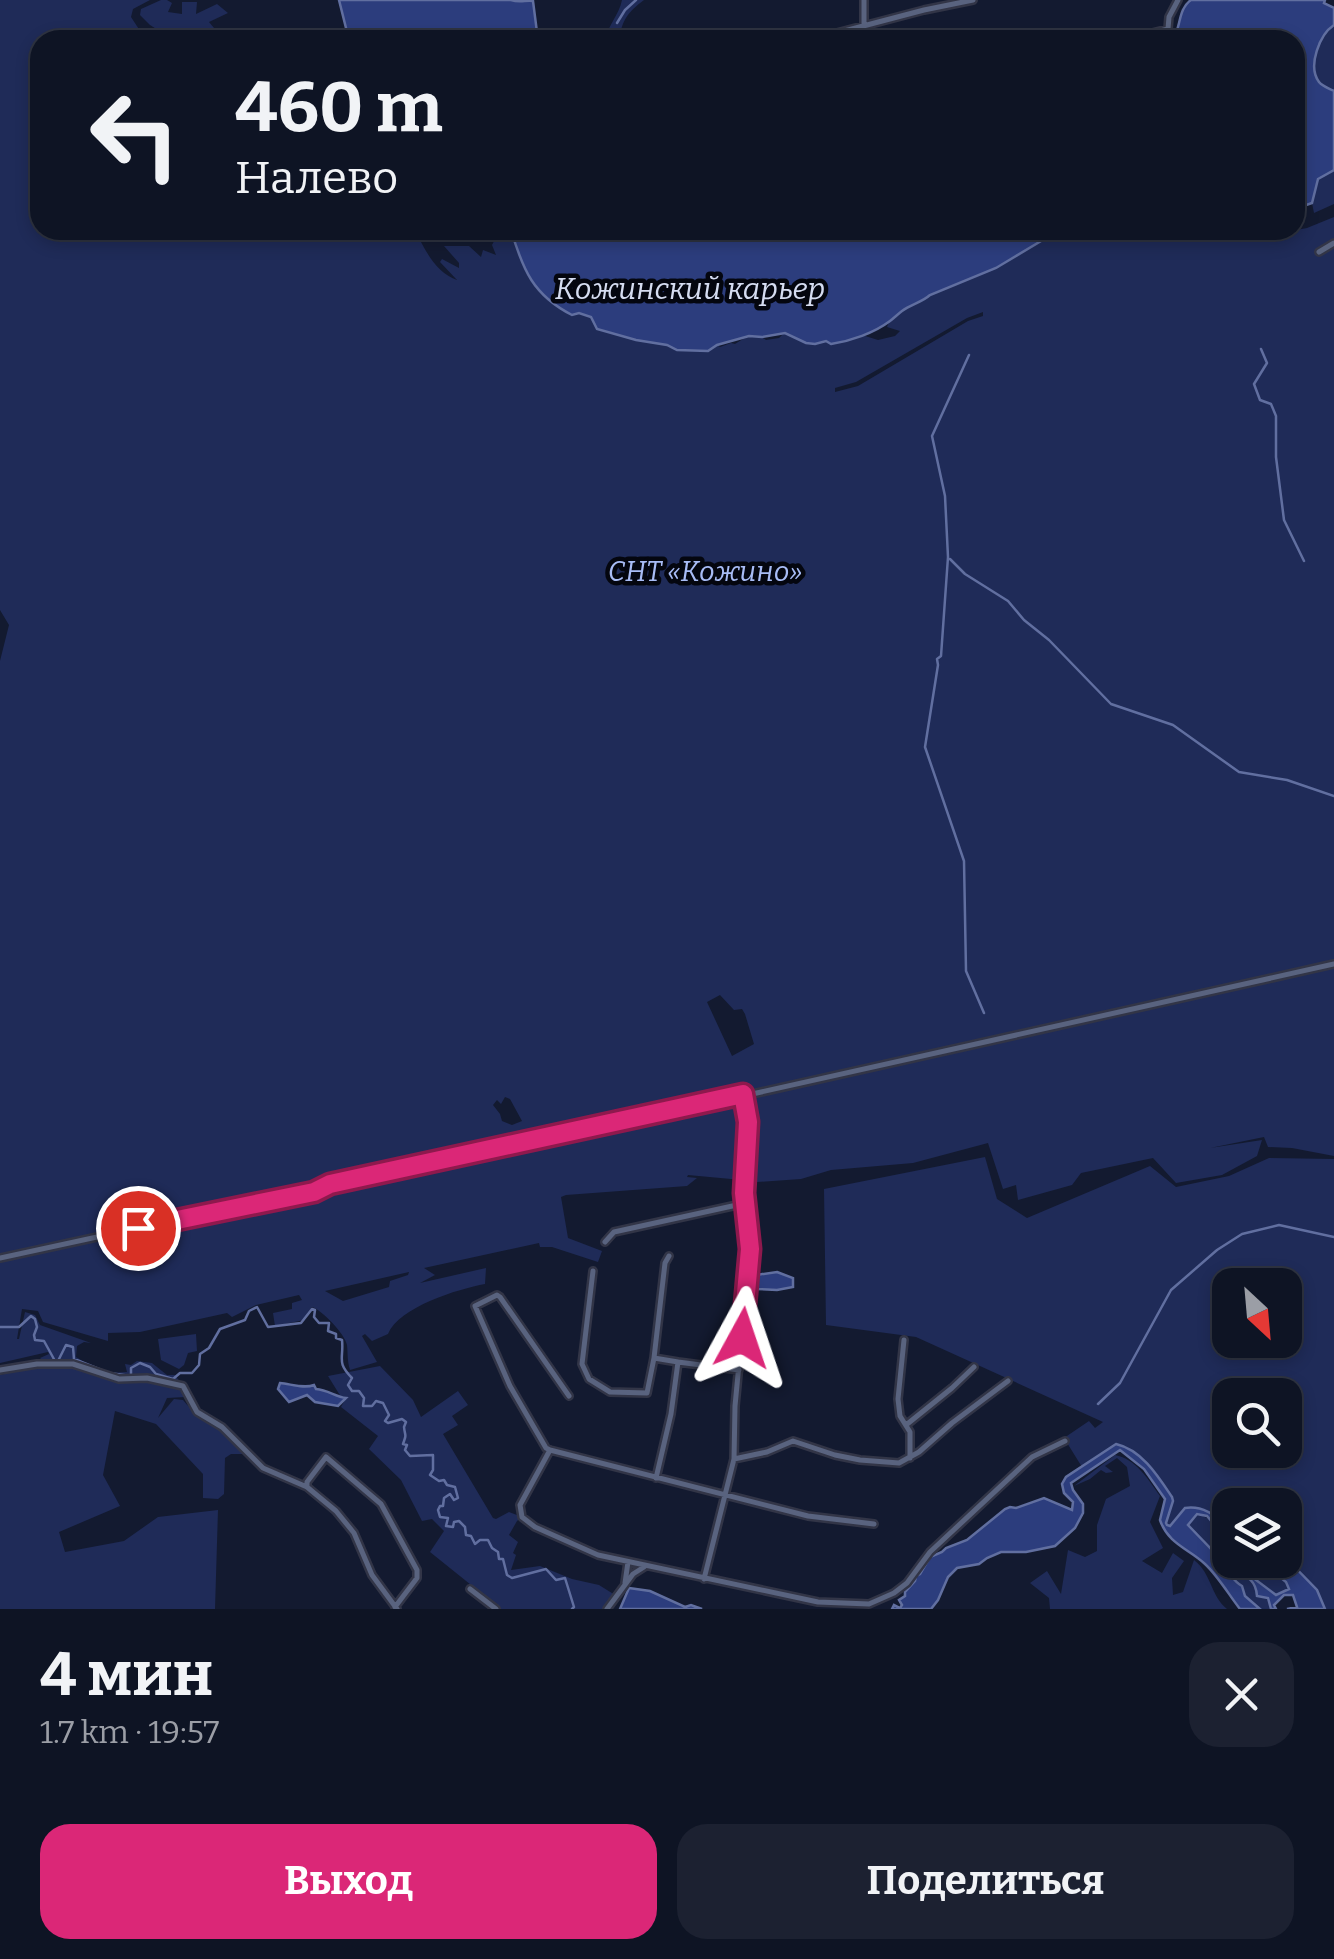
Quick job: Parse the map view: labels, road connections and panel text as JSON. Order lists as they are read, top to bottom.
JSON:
{
  "water": ["Кожинский карьер"],
  "parks": ["СНТ «Кожино»"],
  "north": "bottom right",
  "page": {
    "turn": ["460 m", "Налево"],
    "heading": ["4 мин", "1.7 km · 19:57"],
    "buttons": ["Выход", "Поделиться"]
  }
}
